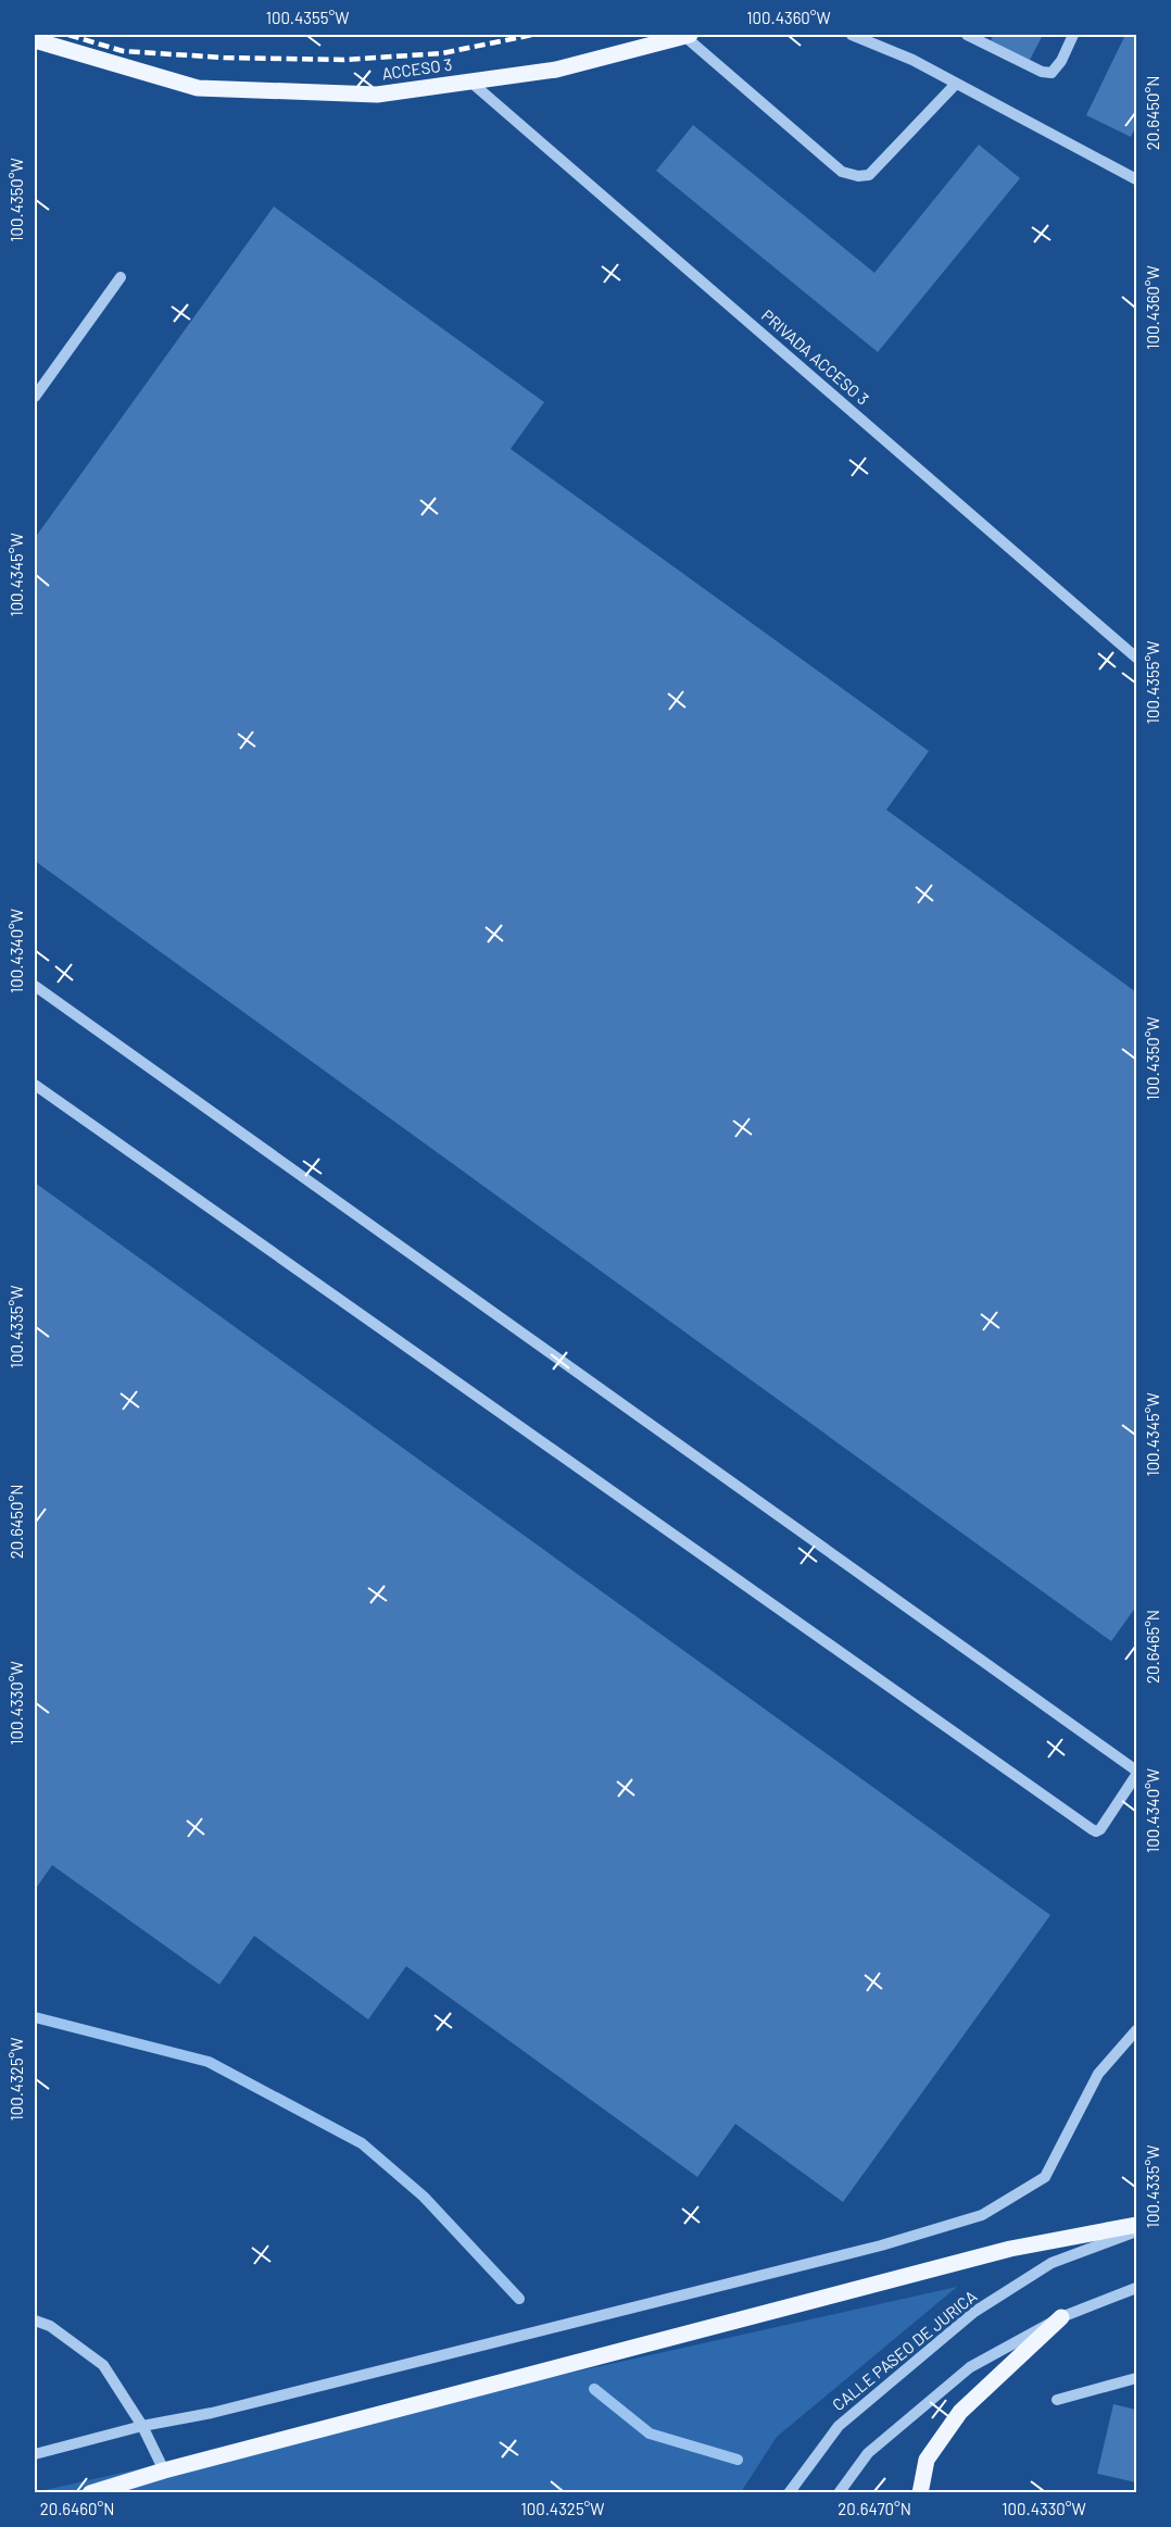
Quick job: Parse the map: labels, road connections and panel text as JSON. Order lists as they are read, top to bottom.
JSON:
{
  "streets": {
    "main road": ["ACCESO 3"],
    "street": ["PRIVADA ACCESO 3", "CALLE PASEO DE JURICA"]
  },
  "crossings": [
    ["ACCESO 3", "PRIVADA ACCESO 3"]
  ],
  "coordinates": [
    "100.4355°W",
    "100.4360°W",
    "20.6450°N",
    "100.4350°W",
    "100.4345°W",
    "100.4340°W",
    "100.4335°W",
    "20.6465°N",
    "100.4330°W",
    "100.4325°W",
    "20.6460°N",
    "20.6470°N"
  ]
}
